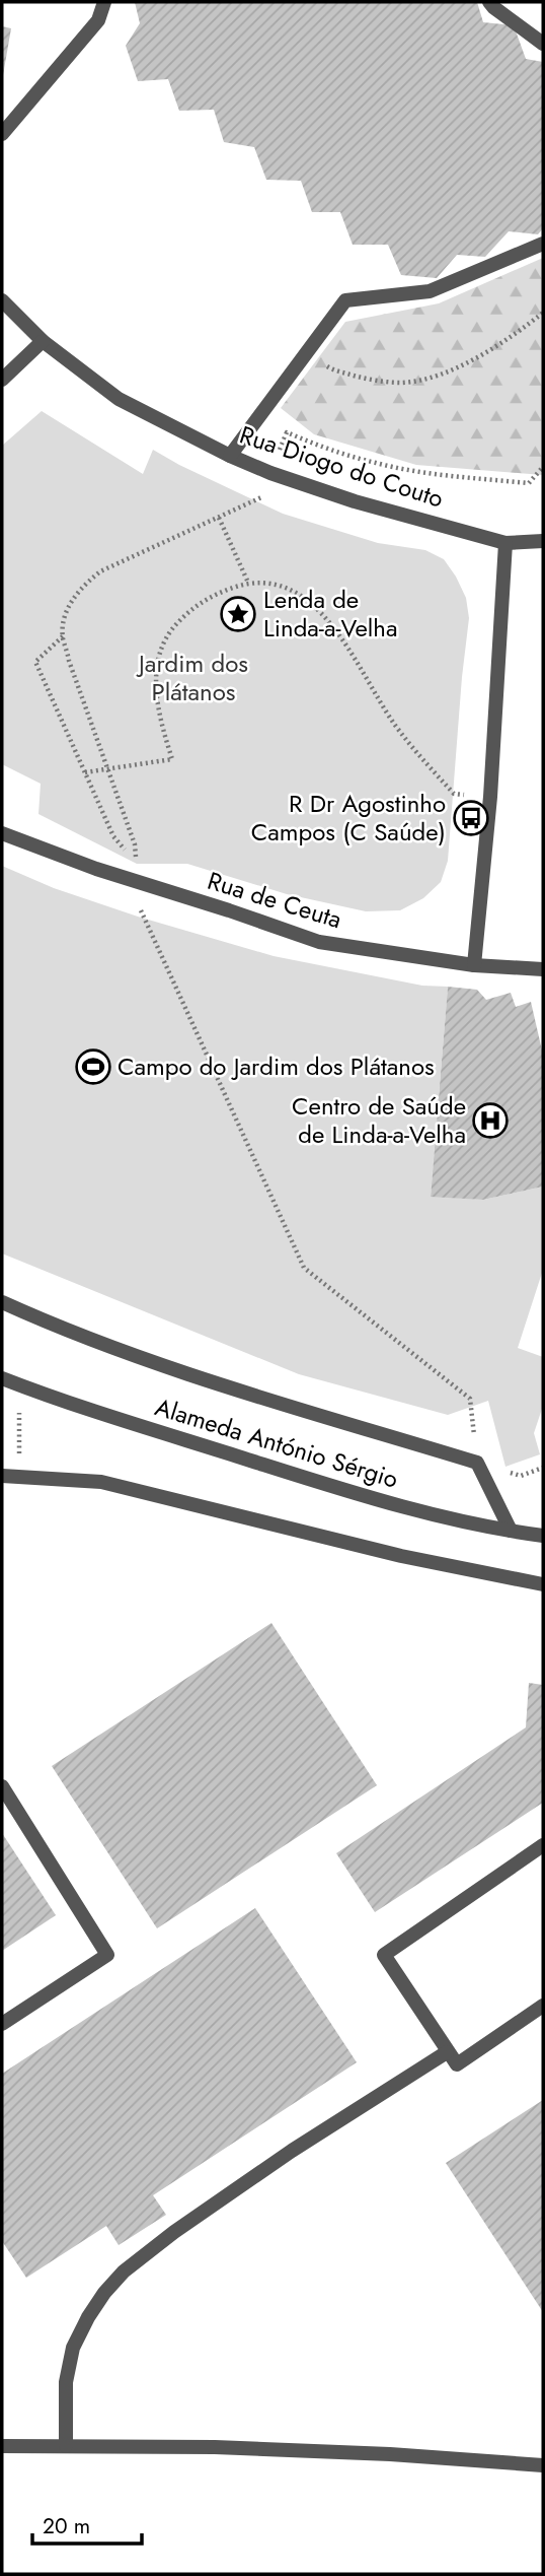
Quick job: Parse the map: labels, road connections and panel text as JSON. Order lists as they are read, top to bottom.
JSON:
{
  "streets": {
    "street": ["Rua Diogo do Couto", "Rua de Ceuta", "Alameda António Sérgio"]
  },
  "parks": ["Jardim dos Plátanos"],
  "places": {
    "place": ["Lenda de Linda-a-Velha"],
    "bus stop": ["R Dr Agostinho Campos (C Saúde)"],
    "sports": ["Campo do Jardim dos Plátanos"],
    "hospital": ["Centro de Saúde de Linda-a-Velha"]
  },
  "scale_bar": "20 m"
}
